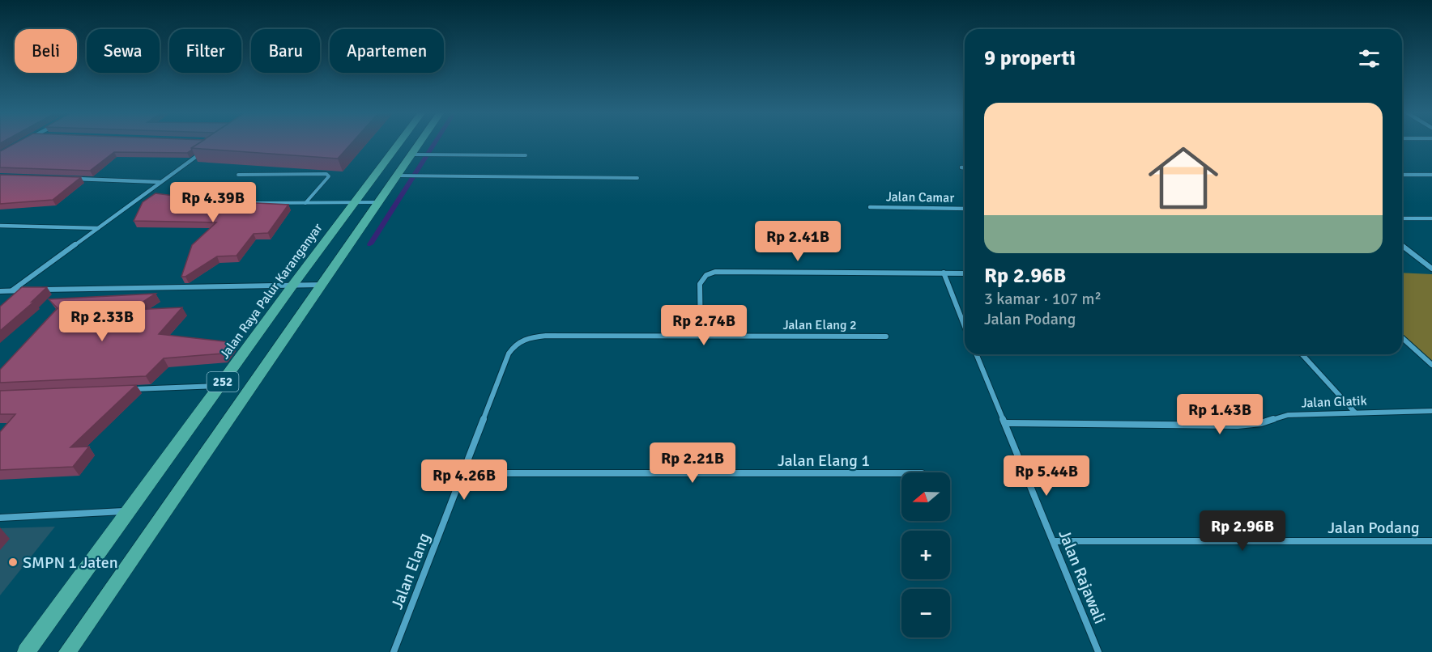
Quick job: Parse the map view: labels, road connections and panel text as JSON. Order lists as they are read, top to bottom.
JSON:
{
  "streets": {
    "main road": ["Jalan Raya Palur Karanganyar", "252"],
    "street": [
      "Jalan Camar",
      "Jalan Elang 2",
      "Jalan Glatik",
      "Jalan Elang 1",
      "Jalan Podang",
      "Jalan Elang",
      "Jalan Rajawali"
    ]
  },
  "crossings": [
    ["Jalan Elang 2", "Jalan Elang"],
    ["Jalan Glatik", "Jalan Rajawali"],
    ["Jalan Elang 1", "Jalan Elang"],
    ["Jalan Podang", "Jalan Rajawali"]
  ],
  "places": ["SMPN 1 Jaten"],
  "north": "left",
  "page": {
    "chip": [
      "Beli",
      "Sewa",
      "Filter",
      "Baru",
      "Apartemen"
    ],
    "heading": "9 properti",
    "list": [
      {
        "name": "Rp 2.96B",
        "note": "3 kamar · 107 m² · Jalan Podang"
      }
    ],
    "price": [
      "Rp 4.39B",
      "Rp 2.41B",
      "Rp 2.33B",
      "Rp 2.74B",
      "Rp 1.43B",
      "Rp 2.21B",
      "Rp 5.44B",
      "Rp 4.26B",
      "Rp 2.96B"
    ],
    "map_buttons": ["+", "−"]
  }
}
